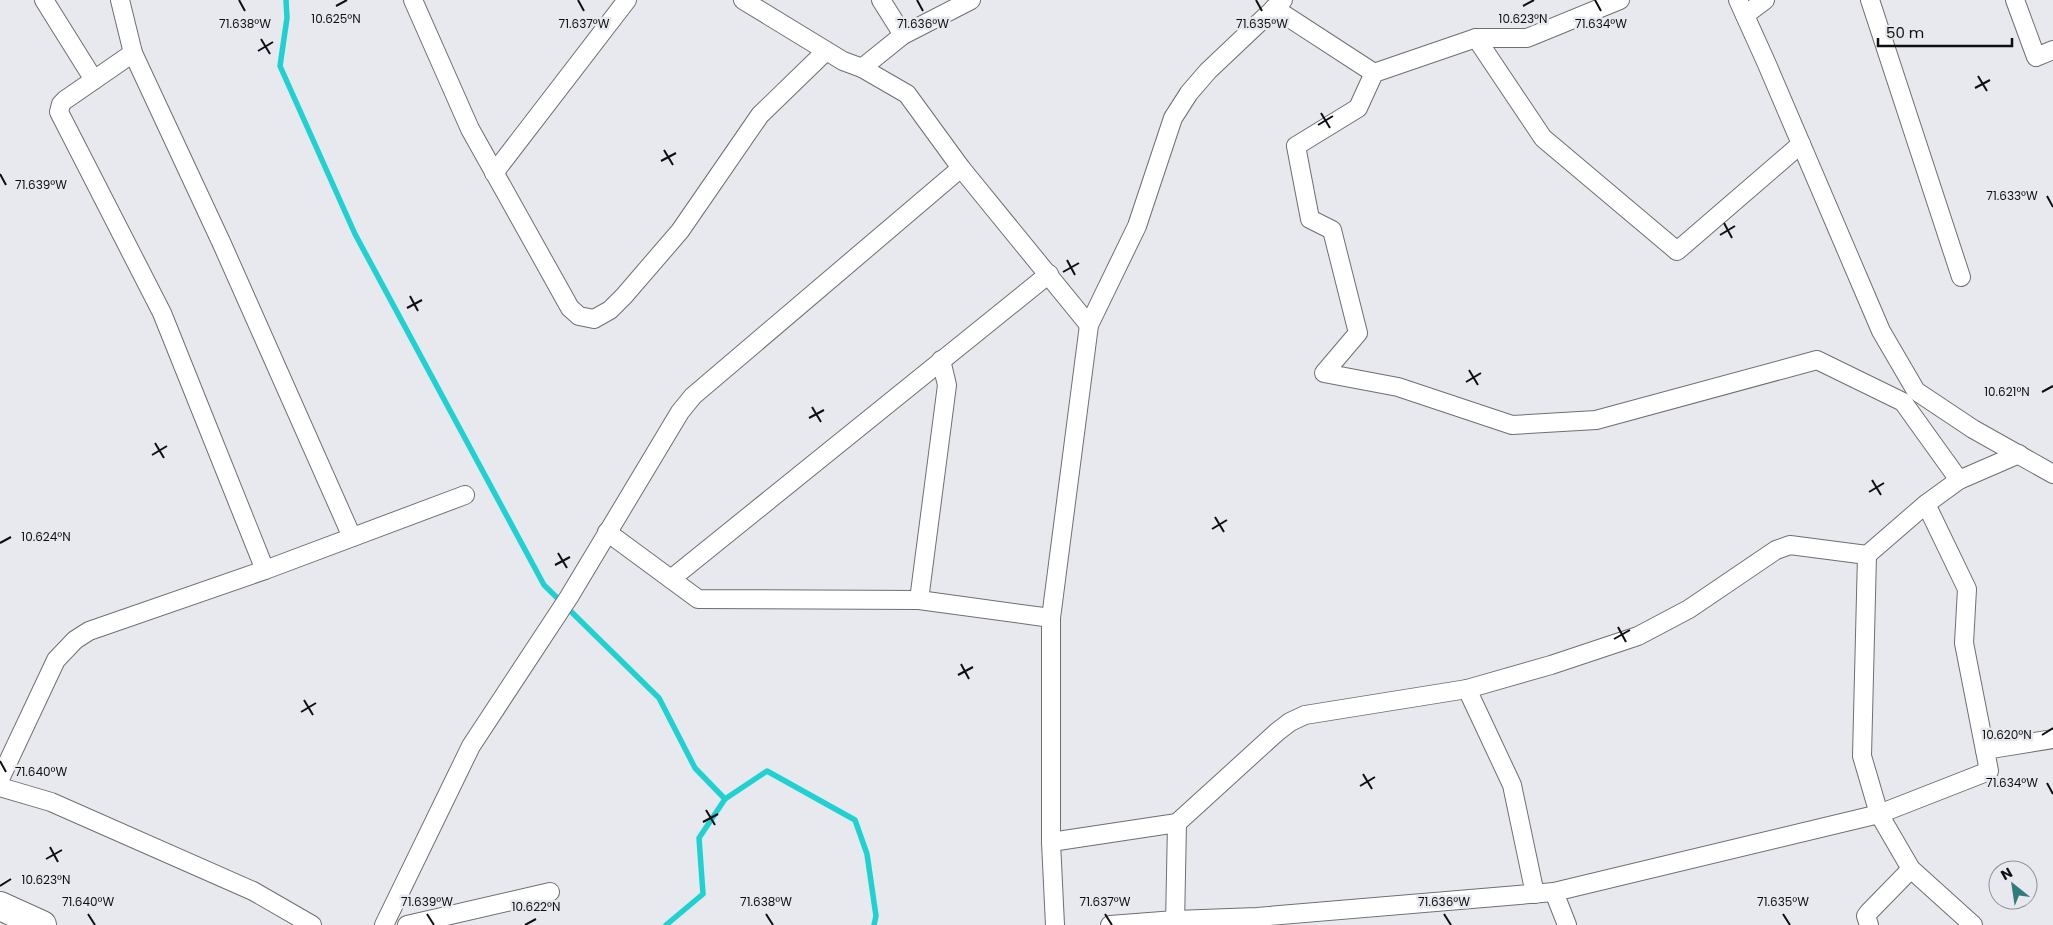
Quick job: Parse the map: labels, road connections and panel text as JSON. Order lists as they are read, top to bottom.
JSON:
{
  "scale_bar": "50 m",
  "north": "top left",
  "coordinates": [
    "10.625°N",
    "10.623°N",
    "71.638°W",
    "71.637°W",
    "71.636°W",
    "71.635°W",
    "71.634°W",
    "71.639°W",
    "71.633°W",
    "10.621°N",
    "10.624°N",
    "10.620°N",
    "71.640°W",
    "10.622°N"
  ]
}
